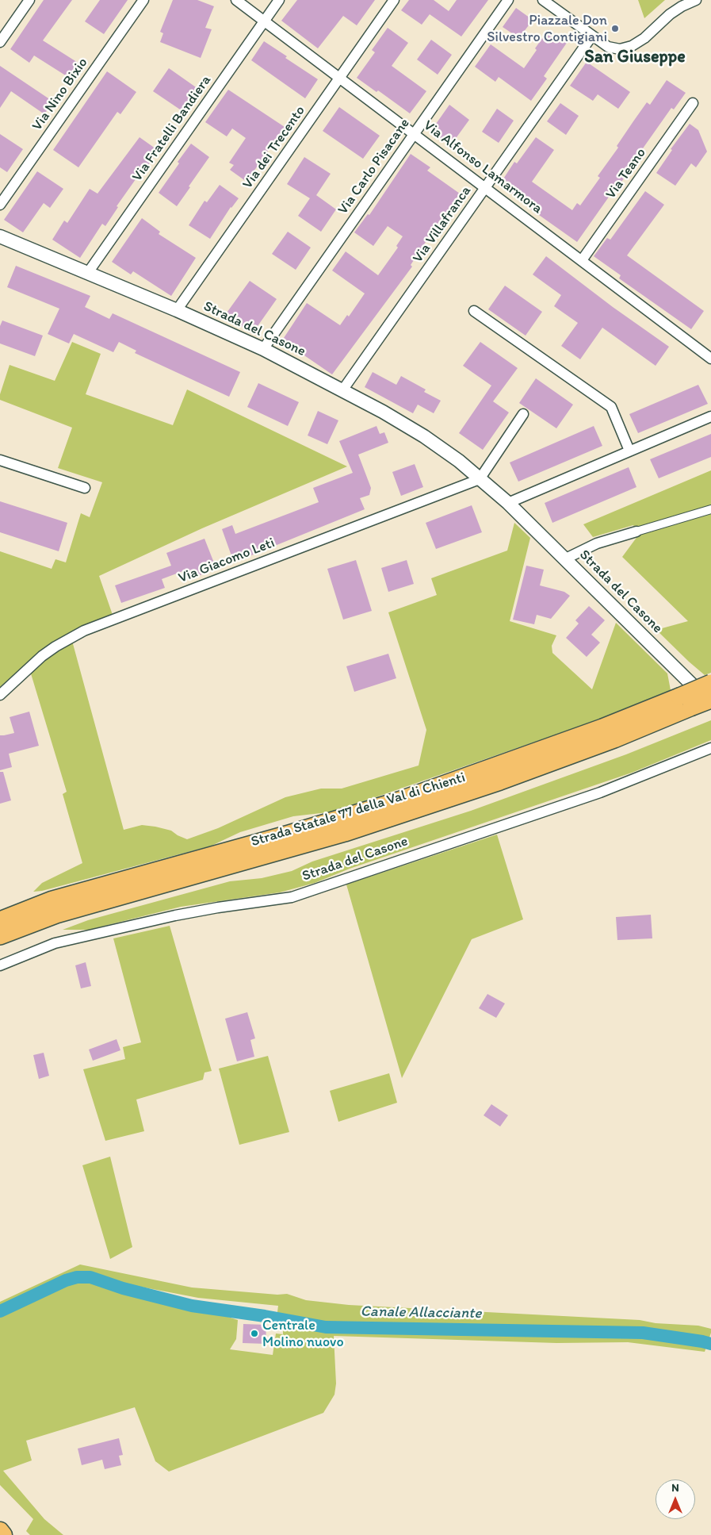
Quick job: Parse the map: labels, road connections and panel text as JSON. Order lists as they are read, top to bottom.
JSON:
{
  "streets": {
    "highway": ["Strada Statale 77 della Val di Chienti"],
    "street": [
      "Via Nino Bixio",
      "Via Fratelli Bandiera",
      "Via dei Trecento",
      "Via Carlo Pisacane",
      "Via Alfonso Lamarmora",
      "Via Teano",
      "Via Villafranca",
      "Strada del Casone",
      "Via Giacomo Leti"
    ]
  },
  "crossings": [
    ["Via Fratelli Bandiera", "Via Alfonso Lamarmora"],
    ["Via Fratelli Bandiera", "Strada del Casone"],
    ["Via dei Trecento", "Via Alfonso Lamarmora"],
    ["Via dei Trecento", "Strada del Casone"],
    ["Via Carlo Pisacane", "Via Alfonso Lamarmora"],
    ["Via Carlo Pisacane", "Strada del Casone"],
    ["Via Alfonso Lamarmora", "Via Teano"],
    ["Via Alfonso Lamarmora", "Via Villafranca"],
    ["Via Villafranca", "Strada del Casone"],
    ["Strada del Casone", "Via Giacomo Leti"]
  ],
  "districts": ["San Giuseppe"],
  "water": ["Canale Allacciante"],
  "places": ["Piazzale Don Silvestro Contigiani", "Centrale Molino nuovo"],
  "north": "top"
}
